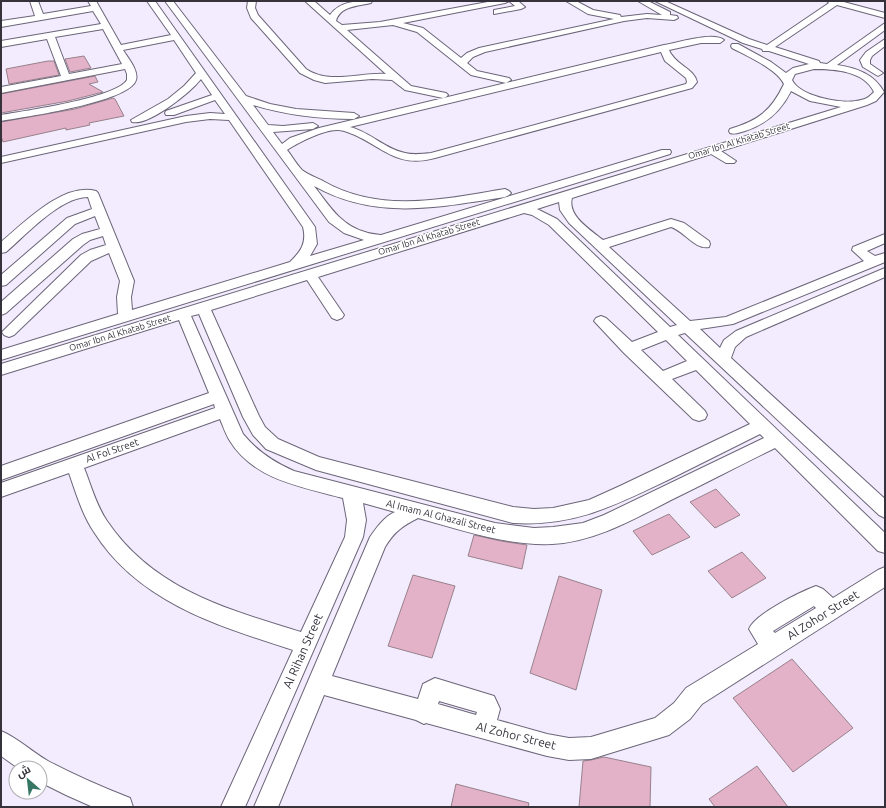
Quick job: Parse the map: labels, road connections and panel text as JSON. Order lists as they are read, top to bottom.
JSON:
{
  "streets": {
    "street": [
      "Omar Ibn Al Khatab Street",
      "Al Fol Street",
      "Al Imam Al Ghazali Street",
      "Al Zohor Street",
      "Al Rihan Street"
    ]
  },
  "crossings": [
    ["Omar Ibn Al Khatab Street", "Al Imam Al Ghazali Street"],
    ["Al Fol Street", "Al Imam Al Ghazali Street"],
    ["Al Imam Al Ghazali Street", "Al Rihan Street"]
  ],
  "north": "top left"
}
